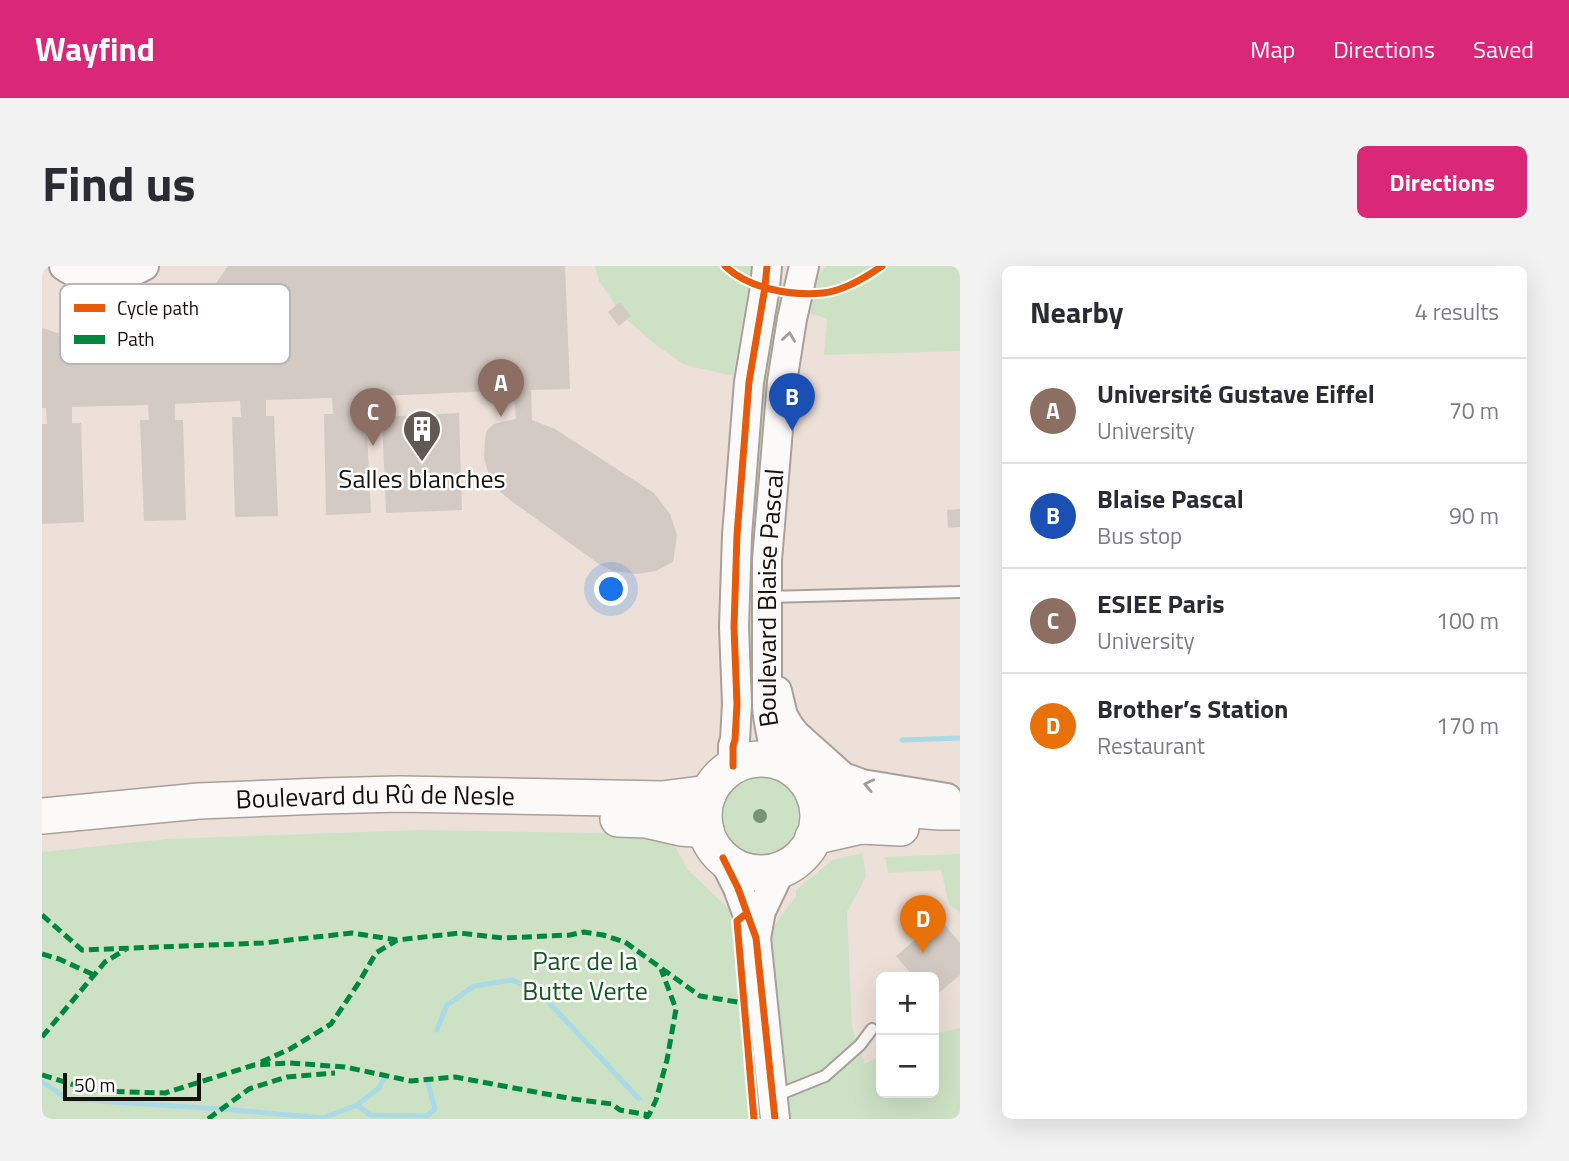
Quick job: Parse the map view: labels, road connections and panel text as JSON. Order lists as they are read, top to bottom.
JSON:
{
  "streets": {
    "main road": ["Boulevard du Rû de Nesle"],
    "street": ["Boulevard Blaise Pascal"]
  },
  "crossings": [
    ["Boulevard Blaise Pascal", "Boulevard du Rû de Nesle"]
  ],
  "parks": ["Parc de la Butte Verte"],
  "places": {
    "building": ["Salles blanches"]
  },
  "legend": ["Cycle path", "Path"],
  "scale_bar": "50 m",
  "page": {
    "header": "Wayfind",
    "nav": ["Map", "Directions", "Saved"],
    "title": "Find us",
    "buttons": "Directions",
    "heading": ["Nearby", "4 results"],
    "list": [
      {
        "mark": "A",
        "name": "Université Gustave Eiffel",
        "note": "University",
        "value": "70 m"
      },
      {
        "mark": "B",
        "name": "Blaise Pascal",
        "note": "Bus stop",
        "value": "90 m"
      },
      {
        "mark": "C",
        "name": "ESIEE Paris",
        "note": "University",
        "value": "100 m"
      },
      {
        "mark": "D",
        "name": "Brother’s Station",
        "note": "Restaurant",
        "value": "170 m"
      }
    ],
    "pins": [
      "A",
      "B",
      "C",
      "D"
    ],
    "map_buttons": ["+", "−"],
    "scale": "50 m"
  }
}
